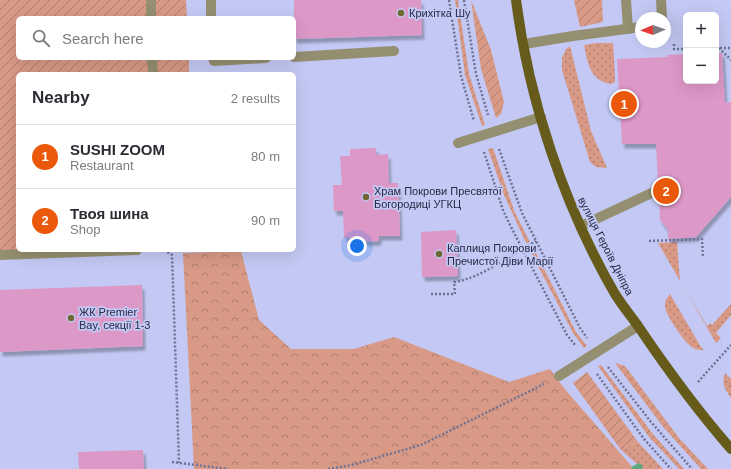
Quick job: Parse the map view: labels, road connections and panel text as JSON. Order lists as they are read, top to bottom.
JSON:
{
  "streets": {
    "main road": ["вулиця Героїв Дніпра"]
  },
  "places": [
    "Крихітка Шу",
    "Храм Покрови Пресвятої Богородиці УГКЦ",
    "Каплиця Покрови Пречистої Діви Марії",
    "ЖК Premier Bay, секції 1-3"
  ],
  "north": "left",
  "page": {
    "map_buttons": ["+", "−"],
    "search": "Search here",
    "heading": ["Nearby", "2 results"],
    "pins": ["1", "2"],
    "list": [
      {
        "mark": "1",
        "name": "SUSHI ZOOM",
        "note": "Restaurant",
        "value": "80 m"
      },
      {
        "mark": "2",
        "name": "Твоя шина",
        "note": "Shop",
        "value": "90 m"
      }
    ]
  }
}
